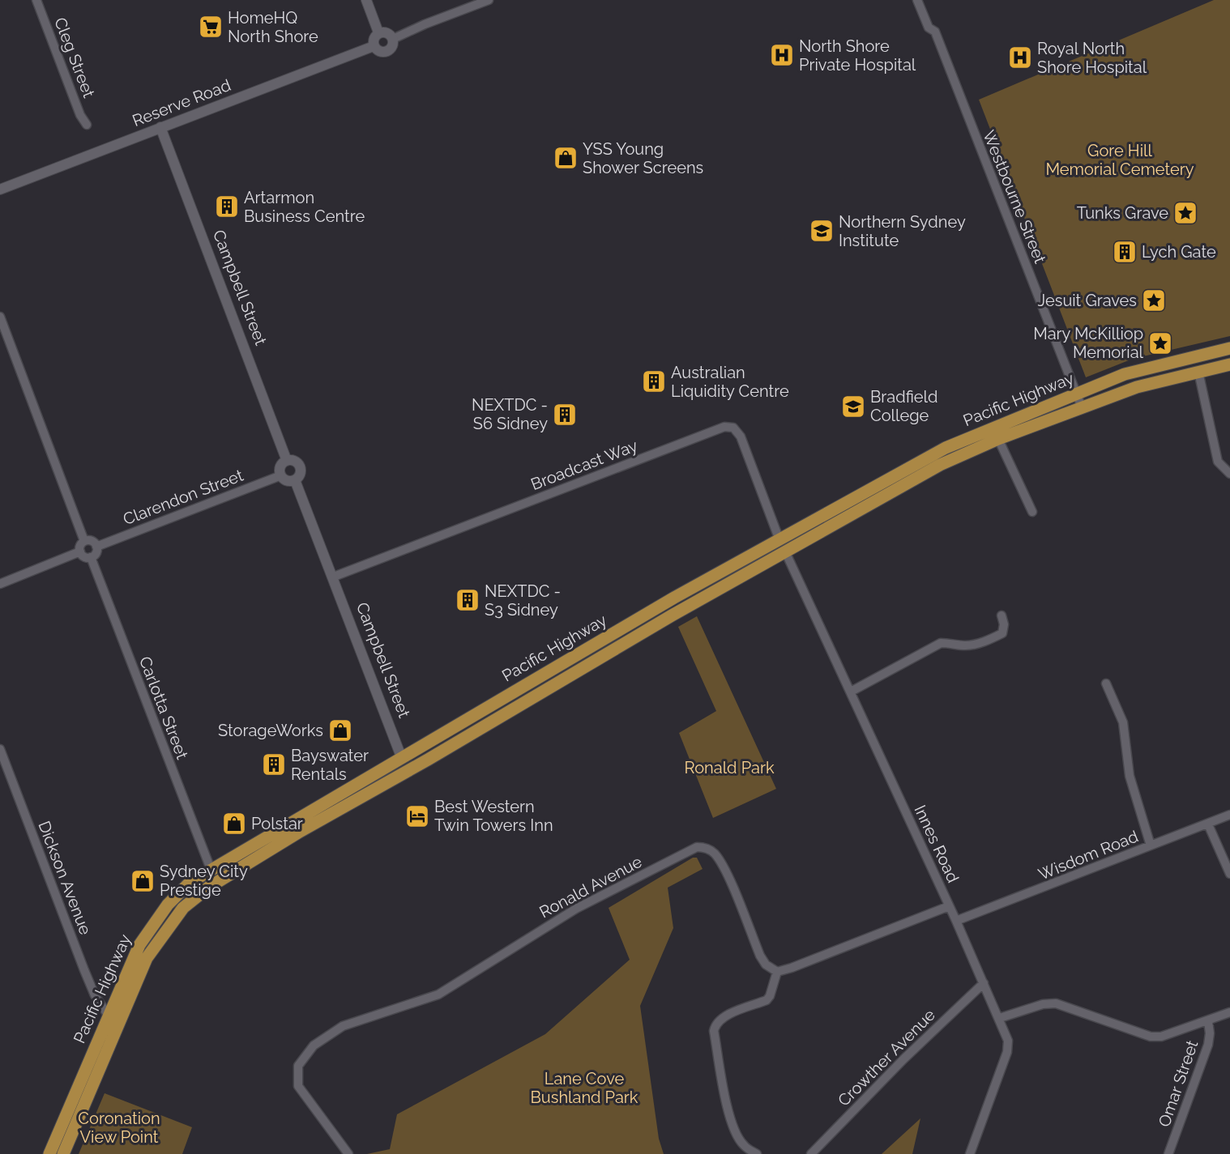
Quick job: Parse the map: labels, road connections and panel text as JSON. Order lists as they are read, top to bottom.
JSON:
{
  "streets": {
    "main road": ["Campbell Street", "Pacific Highway"],
    "street": [
      "Cleg Street",
      "Reserve Road",
      "Westbourne Street",
      "Broadcast Way",
      "Clarendon Street",
      "Carlotta Street",
      "Innes Road",
      "Wisdom Road",
      "Dickson Avenue",
      "Ronald Avenue",
      "Crowther Avenue",
      "Omar Street"
    ]
  },
  "crossings": [
    ["Reserve Road", "Campbell Street"],
    ["Westbourne Street", "Pacific Highway"],
    ["Campbell Street", "Pacific Highway"],
    ["Campbell Street", "Broadcast Way"],
    ["Campbell Street", "Clarendon Street"],
    ["Pacific Highway", "Broadcast Way"],
    ["Pacific Highway", "Carlotta Street"],
    ["Pacific Highway", "Innes Road"],
    ["Pacific Highway", "Dickson Avenue"],
    ["Clarendon Street", "Carlotta Street"],
    ["Innes Road", "Wisdom Road"],
    ["Innes Road", "Crowther Avenue"]
  ],
  "parks": [
    "Gore Hill Memorial Cemetery",
    "Ronald Park",
    "Lane Cove Bushland Park",
    "Coronation View Point"
  ],
  "places": {
    "supermarket": ["HomeHQ North Shore"],
    "hospital": ["North Shore Private Hospital", "Royal North Shore Hospital"],
    "shop": [
      "YSS Young Shower Screens",
      "StorageWorks",
      "Polstar",
      "Sydney City Prestige"
    ],
    "building": [
      "Artarmon Business Centre",
      "Lych Gate",
      "Australian Liquidity Centre",
      "NEXTDC - S6 Sidney",
      "NEXTDC - S3 Sidney",
      "Bayswater Rentals"
    ],
    "place": ["Tunks Grave", "Jesuit Graves", "Mary McKilliop Memorial"],
    "school or university": ["Northern Sydney Institute", "Bradfield College"],
    "hotel": ["Best Western Twin Towers Inn"]
  }
}
